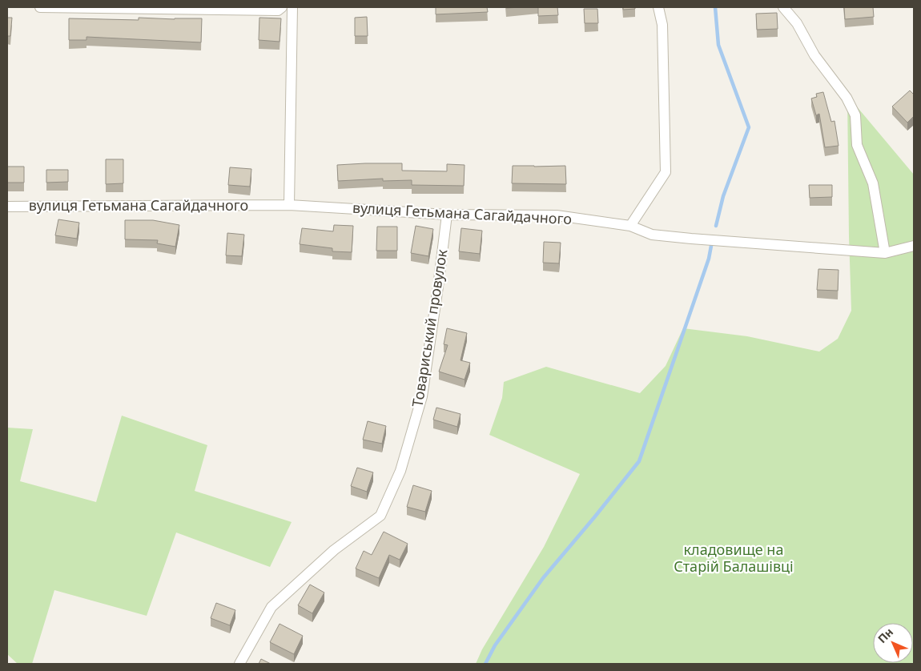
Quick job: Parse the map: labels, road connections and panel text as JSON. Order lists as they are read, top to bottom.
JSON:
{
  "streets": {
    "street": ["вулиця Гетьмана Сагайдачного", "Товариський провулок"]
  },
  "crossings": [
    ["вулиця Гетьмана Сагайдачного", "Товариський провулок"]
  ],
  "parks": ["кладовище на Старій Балашівці"],
  "north": "top left"
}
